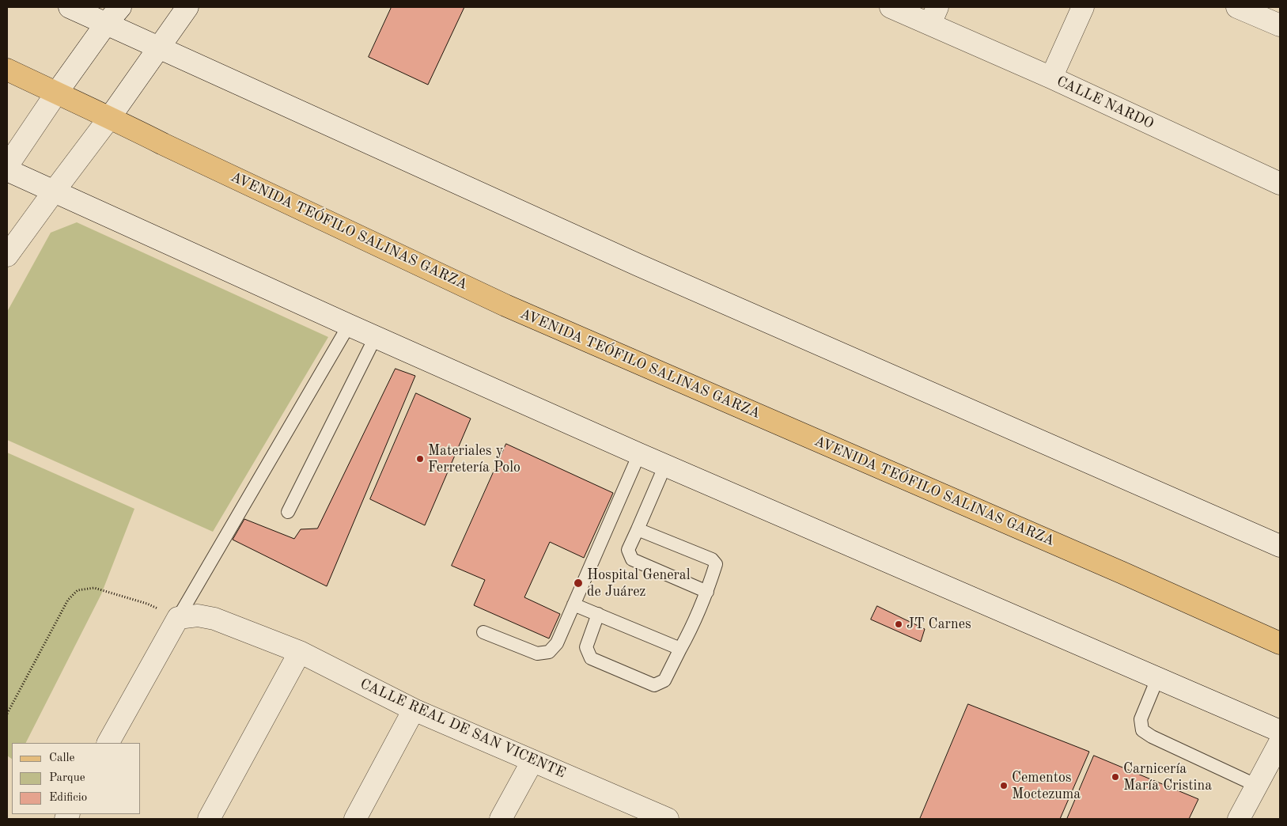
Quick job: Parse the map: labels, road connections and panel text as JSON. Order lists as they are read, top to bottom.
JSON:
{
  "streets": {
    "main road": ["AVENIDA TEÓFILO SALINAS GARZA"],
    "street": ["CALLE NARDO", "CALLE REAL DE SAN VICENTE"]
  },
  "places": [
    "Materiales y Ferretería Polo",
    "Hospital General de Juárez",
    "JT Carnes",
    "Carnicería María Cristina",
    "Cementos Moctezuma"
  ],
  "legend": ["Calle", "Parque", "Edificio"]
}
